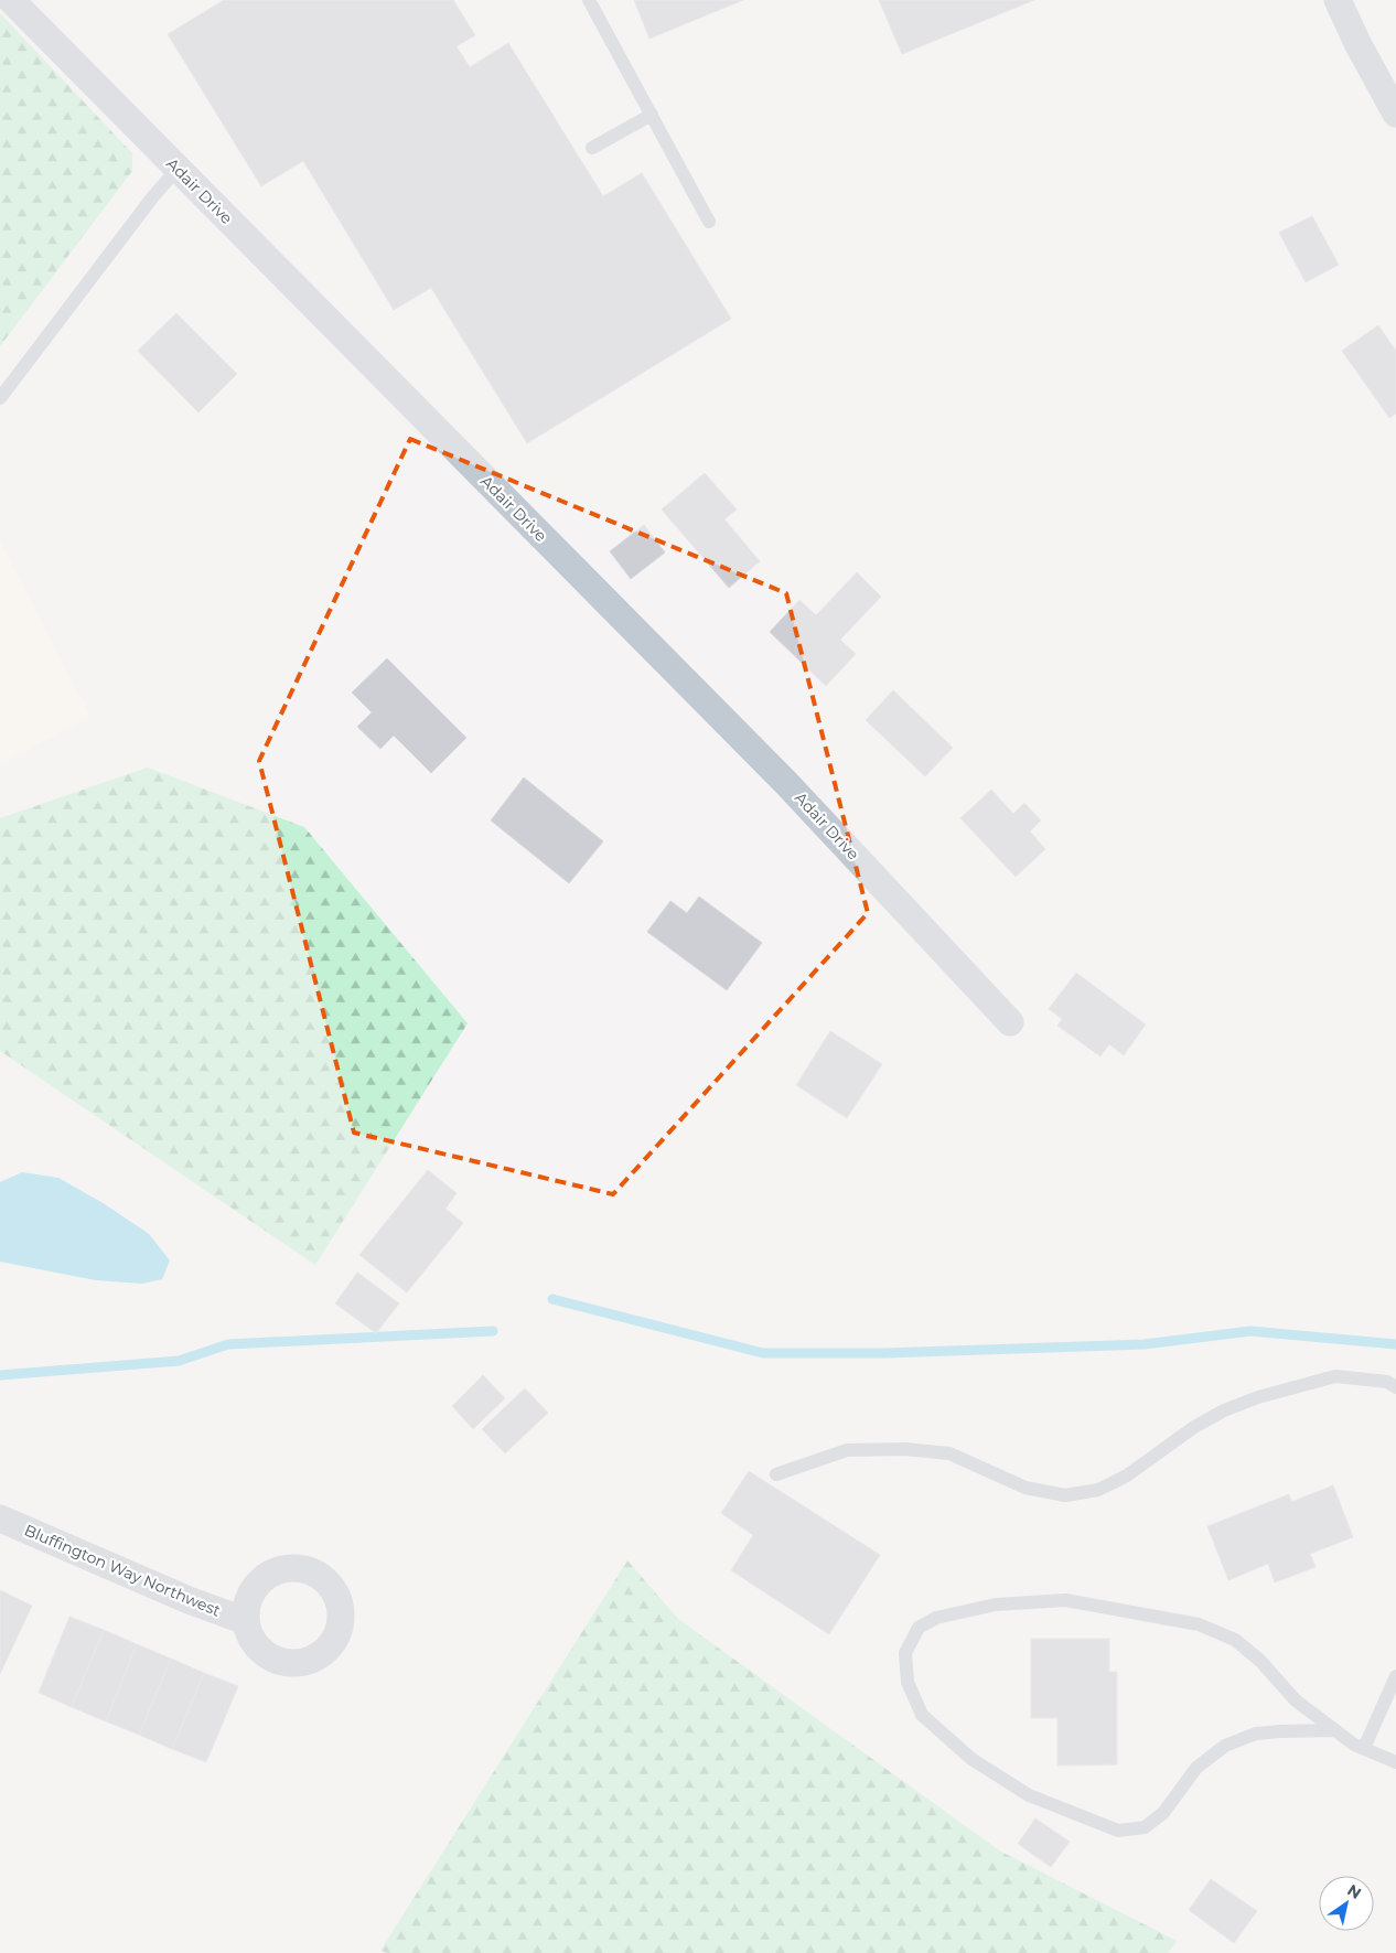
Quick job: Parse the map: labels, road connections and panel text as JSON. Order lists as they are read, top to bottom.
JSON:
{
  "streets": {
    "street": ["Adair Drive", "Bluffington Way Northwest"]
  },
  "north": "top right"
}
